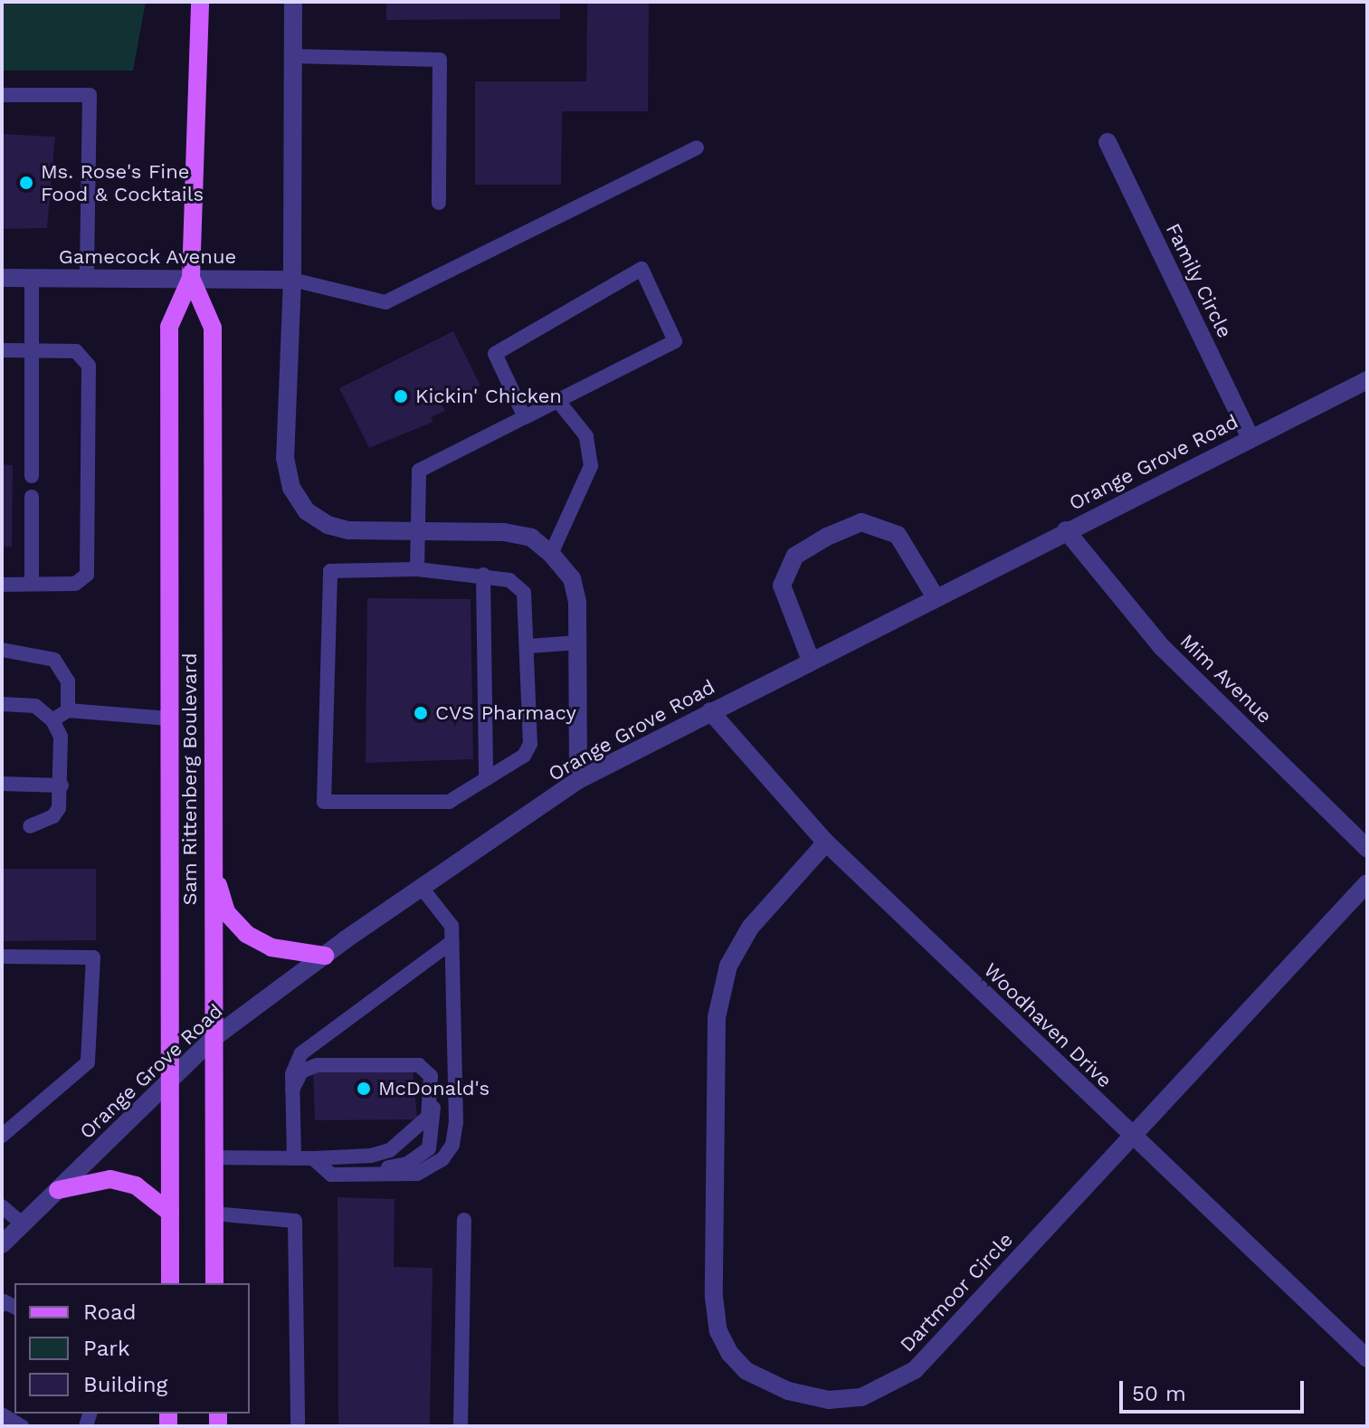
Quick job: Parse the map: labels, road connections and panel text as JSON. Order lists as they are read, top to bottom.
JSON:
{
  "streets": {
    "main road": ["Sam Rittenberg Boulevard"],
    "street": [
      "Gamecock Avenue",
      "Family Circle",
      "Orange Grove Road",
      "Mim Avenue",
      "Woodhaven Drive",
      "Dartmoor Circle"
    ]
  },
  "crossings": [
    ["Gamecock Avenue", "Sam Rittenberg Boulevard"],
    ["Family Circle", "Orange Grove Road"],
    ["Orange Grove Road", "Mim Avenue"],
    ["Orange Grove Road", "Sam Rittenberg Boulevard"],
    ["Orange Grove Road", "Woodhaven Drive"],
    ["Woodhaven Drive", "Dartmoor Circle"]
  ],
  "places": [
    "Ms. Rose's Fine Food & Cocktails",
    "Kickin' Chicken",
    "CVS Pharmacy",
    "McDonald's"
  ],
  "legend": ["Road", "Park", "Building"],
  "scale_bar": "50 m"
}
